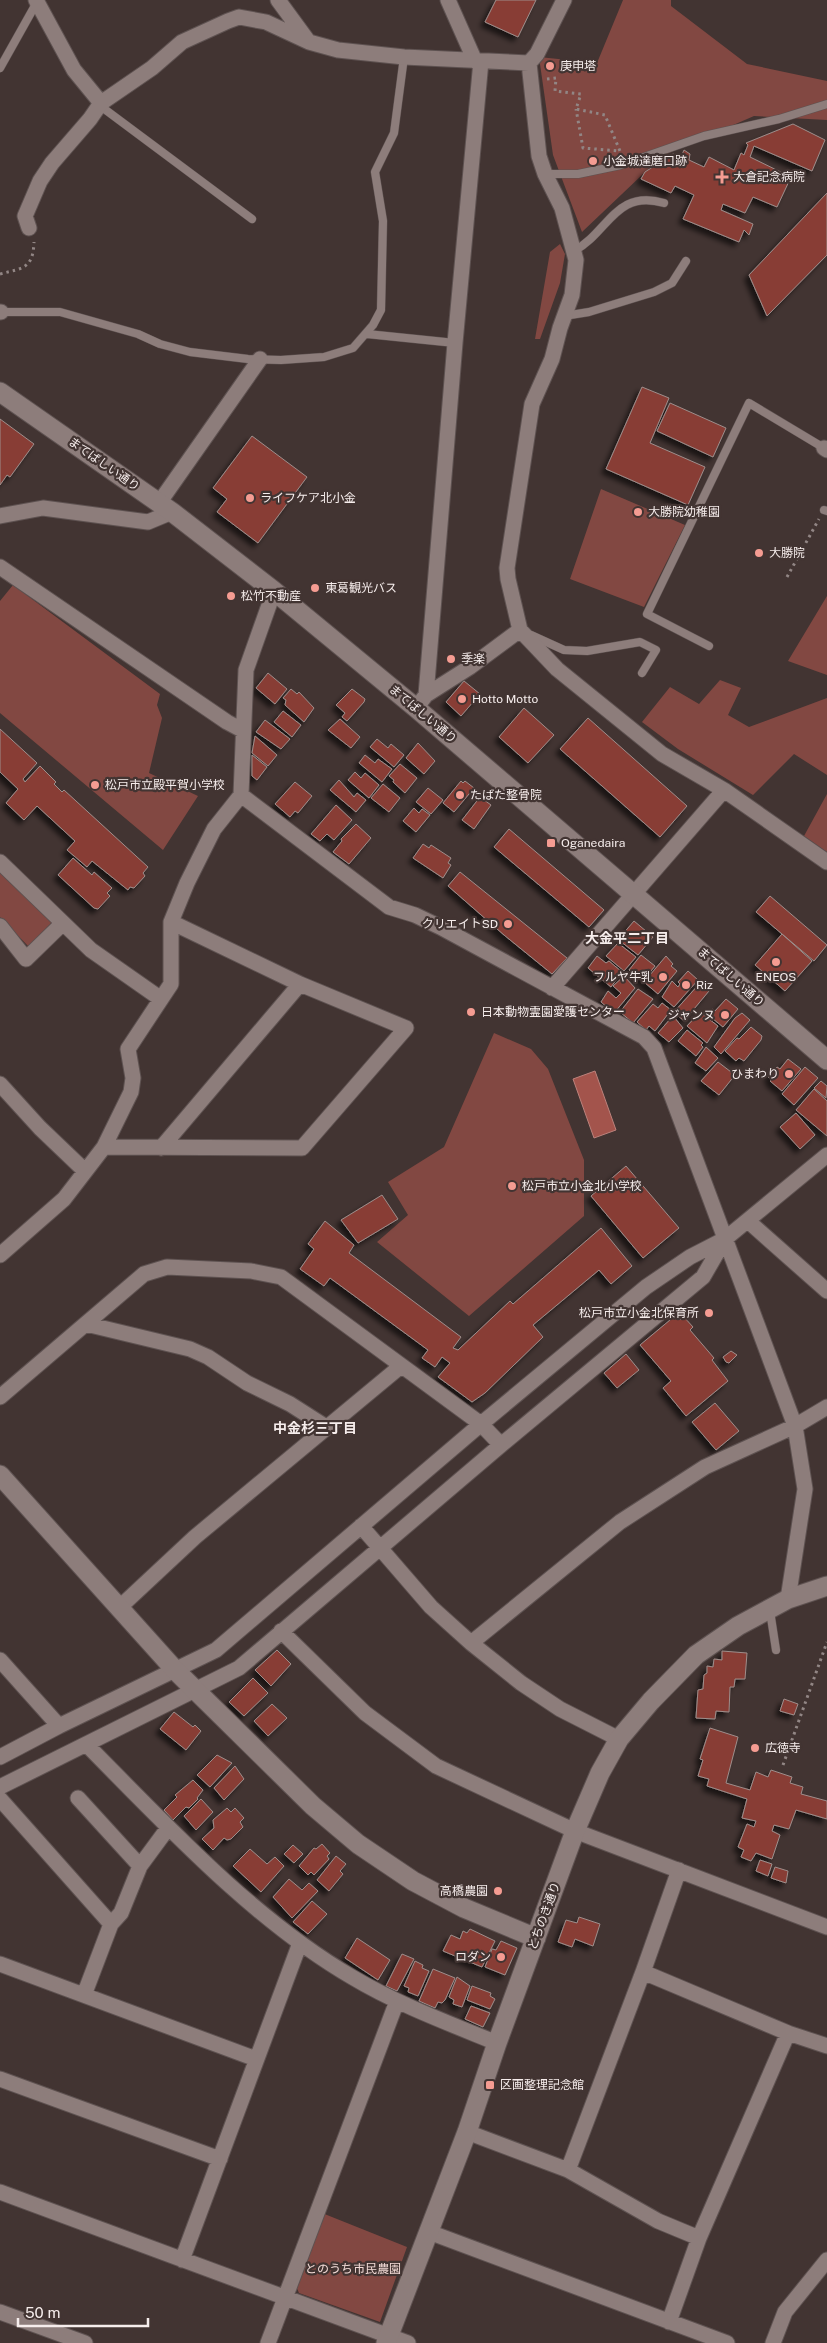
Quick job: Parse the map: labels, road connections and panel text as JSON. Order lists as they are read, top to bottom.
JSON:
{
  "streets": {
    "street": ["まてばしい通り", "とちのき通り"]
  },
  "districts": ["大金平二丁目", "中金杉三丁目"],
  "parks": ["とのうち市民農園"],
  "places": {
    "other": [
      "庚申塔",
      "小金城達磨口跡",
      "ライフケア北小金",
      "大勝院幼稚園",
      "大勝院",
      "東葛観光バス",
      "松竹不動産",
      "季楽",
      "Hotto Motto",
      "松戸市立殿平賀小学校",
      "たばた整骨院",
      "クリエイトSD",
      "ENEOS",
      "フルヤ牛乳",
      "Riz",
      "日本動物霊園愛護センター",
      "ジャンヌ",
      "ひまわり",
      "松戸市立小金北小学校",
      "松戸市立小金北保育所",
      "広徳寺",
      "高橋農園",
      "ロダン"
    ],
    "health": ["大倉記念病院"],
    "transit": ["Oganedaira", "区画整理記念館"]
  },
  "scale_bar": "50 m"
}
